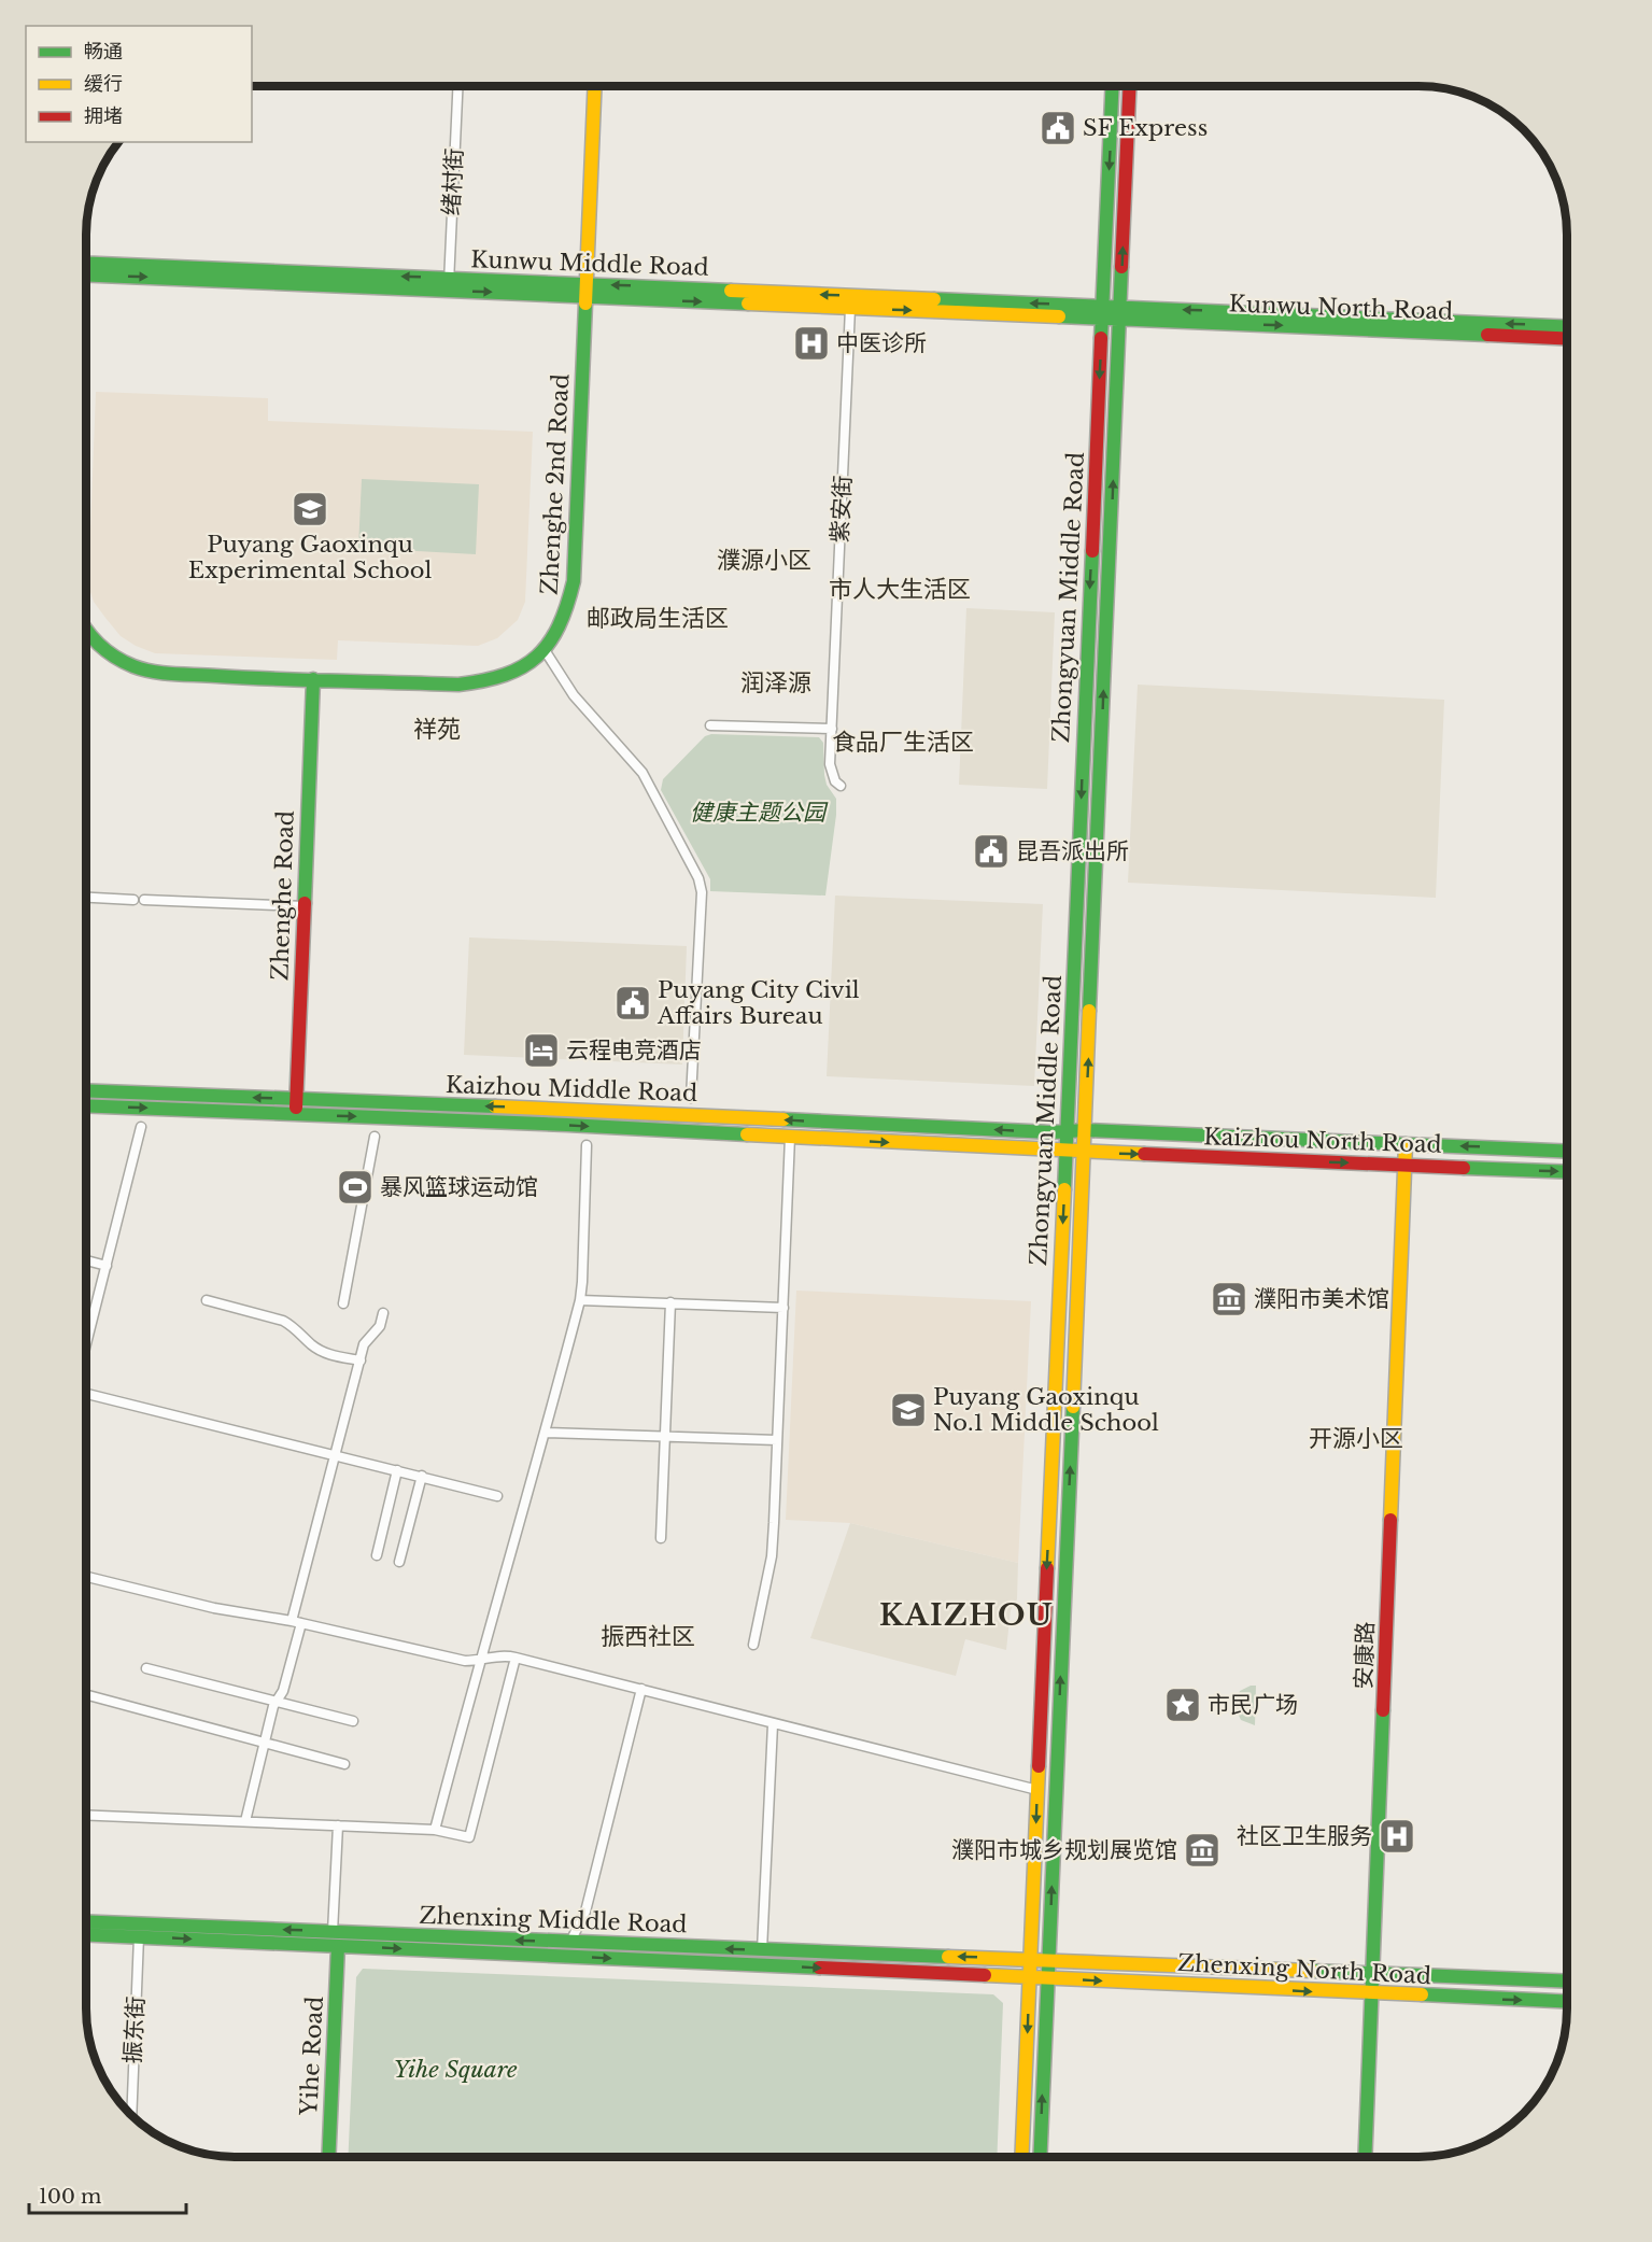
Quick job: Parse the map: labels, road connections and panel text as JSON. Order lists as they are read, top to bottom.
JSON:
{
  "streets": {
    "street": [
      "绪村街",
      "Kunwu Middle Road",
      "Kunwu North Road",
      "Zhenghe 2nd Road",
      "紫安街",
      "Zhongyuan Middle Road",
      "Zhenghe Road",
      "Kaizhou Middle Road",
      "Kaizhou North Road",
      "安康路",
      "Zhenxing Middle Road",
      "Zhenxing North Road",
      "振东街",
      "Yihe Road"
    ]
  },
  "crossings": [
    ["绪村街", "Kunwu Middle Road"],
    ["Kunwu Middle Road", "Kunwu North Road"],
    ["Kunwu Middle Road", "Zhenghe 2nd Road"],
    ["Kunwu Middle Road", "紫安街"],
    ["Kunwu Middle Road", "Zhongyuan Middle Road"],
    ["Kunwu North Road", "Zhongyuan Middle Road"],
    ["Zhenghe 2nd Road", "Zhenghe Road"],
    ["Zhongyuan Middle Road", "Kaizhou Middle Road"],
    ["Zhongyuan Middle Road", "Kaizhou North Road"],
    ["Zhongyuan Middle Road", "Zhenxing Middle Road"],
    ["Zhongyuan Middle Road", "Zhenxing North Road"],
    ["Zhenghe Road", "Kaizhou Middle Road"],
    ["Kaizhou Middle Road", "Kaizhou North Road"],
    ["Kaizhou North Road", "安康路"],
    ["安康路", "Zhenxing North Road"],
    ["Zhenxing Middle Road", "Zhenxing North Road"],
    ["Zhenxing Middle Road", "振东街"],
    ["Zhenxing Middle Road", "Yihe Road"]
  ],
  "districts": [
    "濮源小区",
    "市人大生活区",
    "邮政局生活区",
    "润泽源",
    "祥苑",
    "食品厂生活区",
    "开源小区",
    "KAIZHOU",
    "振西社区"
  ],
  "parks": ["健康主题公园", "Yihe Square"],
  "places": {
    "public building": ["SF Express", "昆吾派出所", "Puyang City Civil Affairs Bureau"],
    "hospital": ["中医诊所", "社区卫生服务"],
    "school or university": ["Puyang Gaoxinqu Experimental School", "Puyang Gaoxinqu No.1 Middle School"],
    "hotel": ["云程电竞酒店"],
    "sports": ["暴风篮球运动馆"],
    "museum": ["濮阳市美术馆", "濮阳市城乡规划展览馆"],
    "place": ["市民广场"]
  },
  "legend": ["畅通", "缓行", "拥堵"],
  "scale_bar": "100 m"
}
